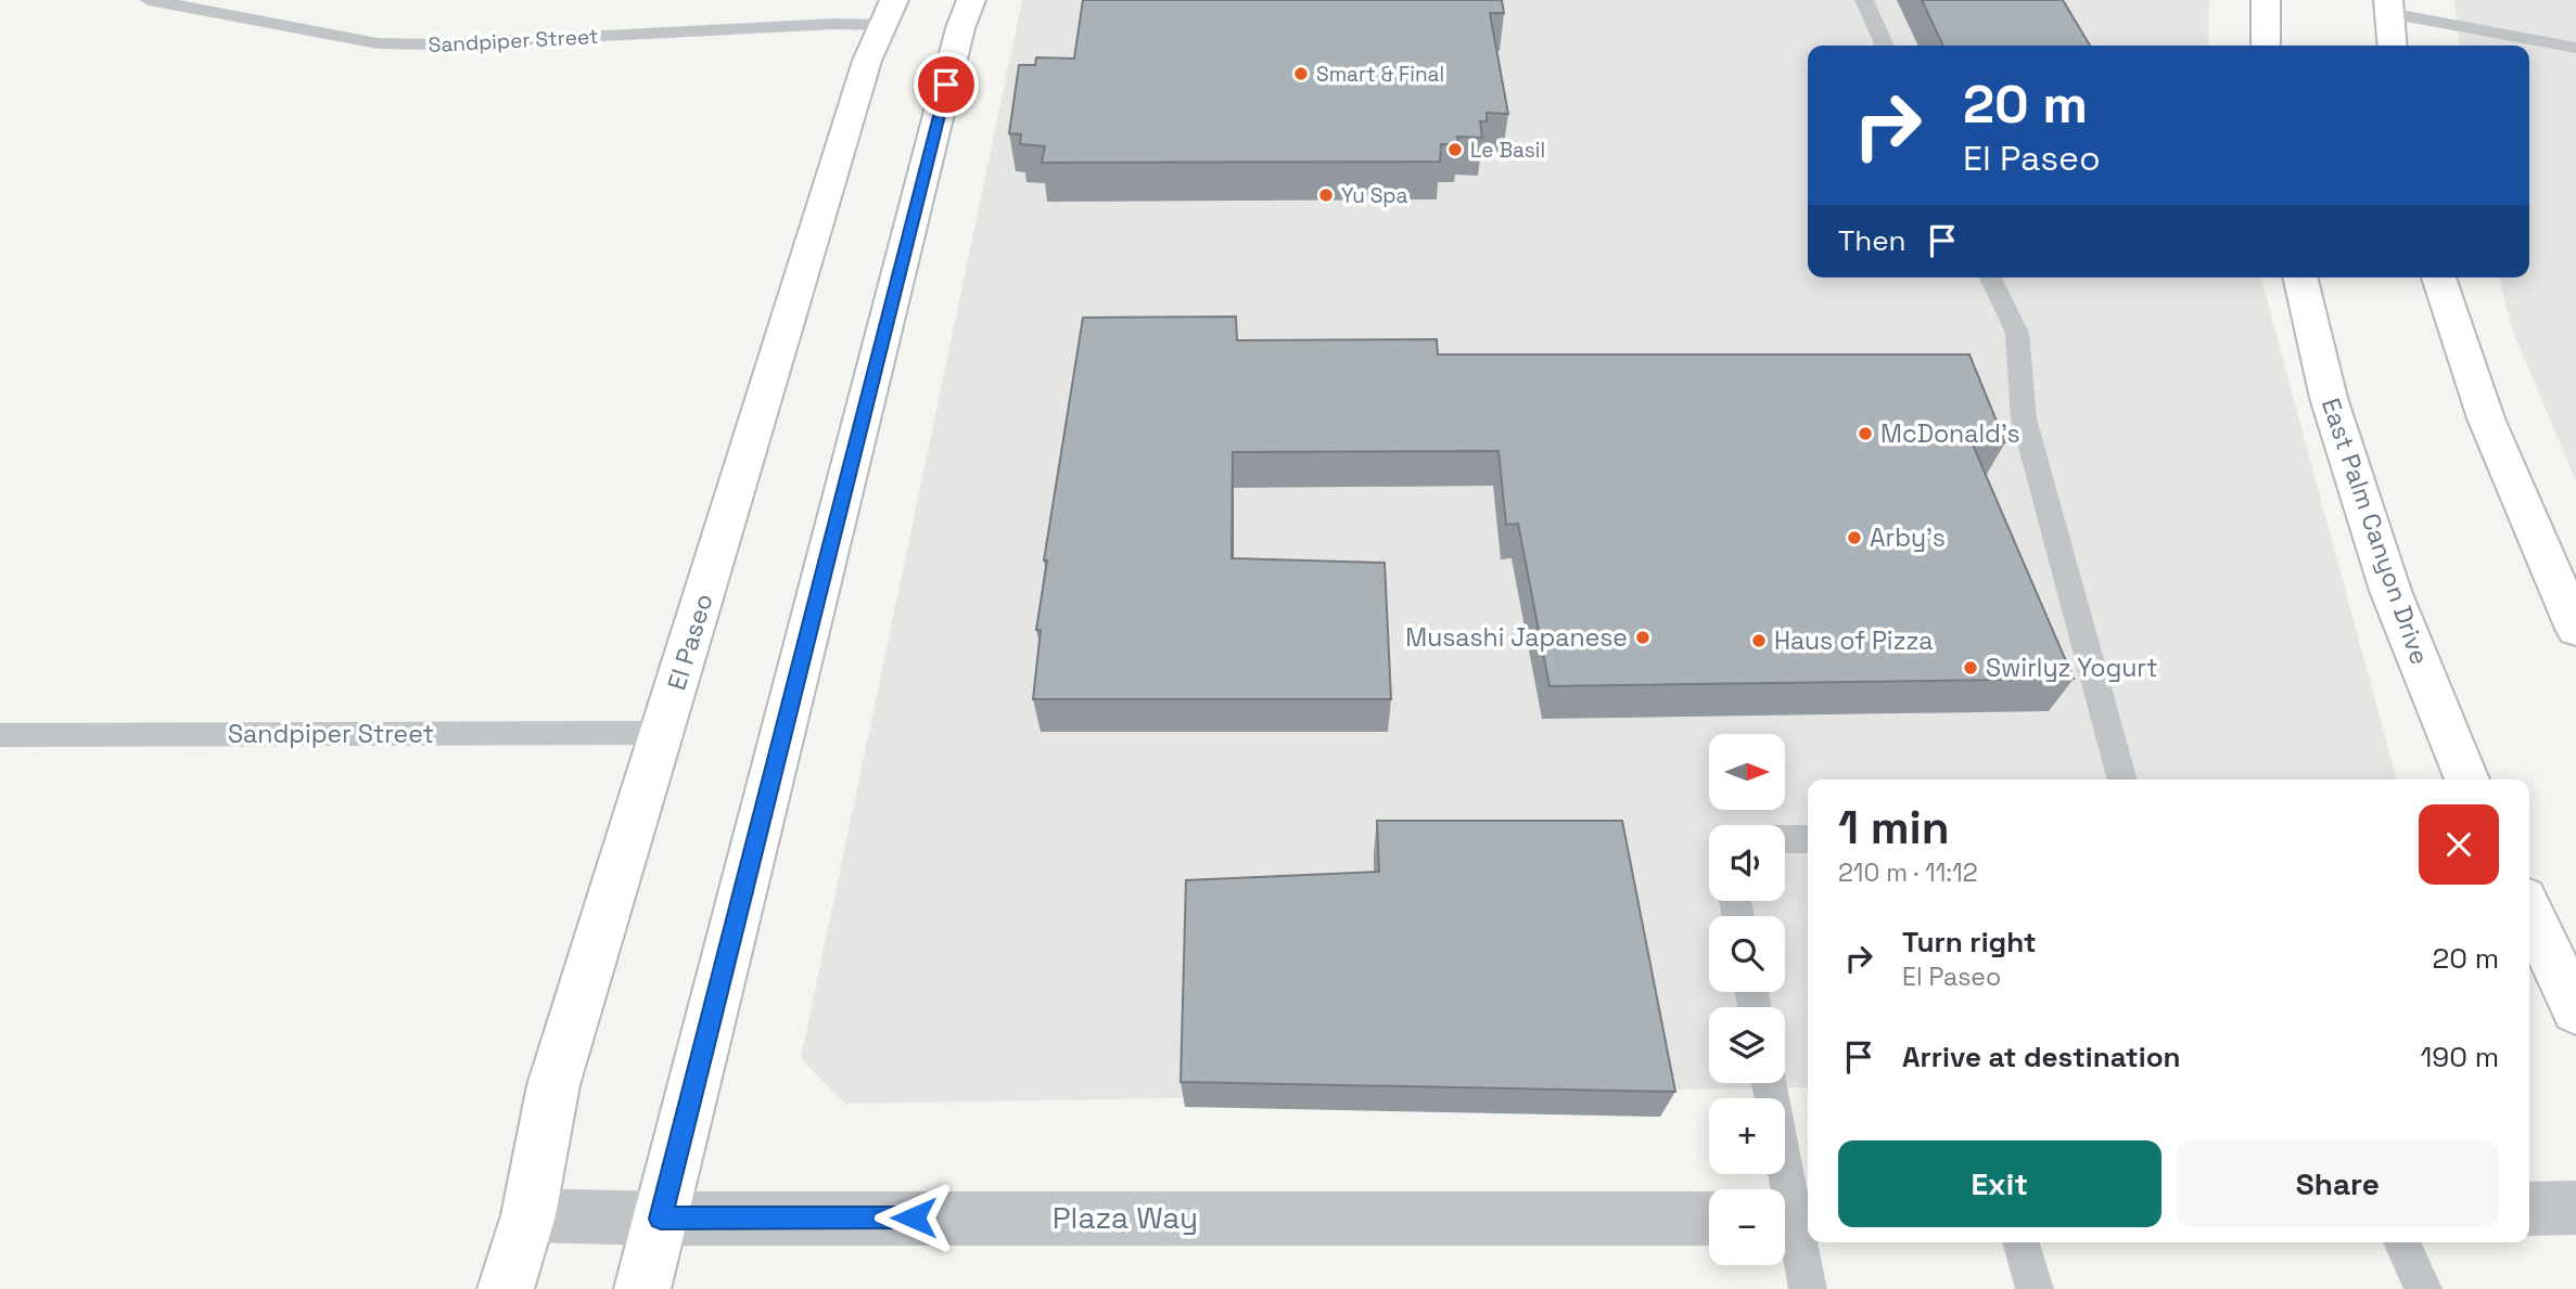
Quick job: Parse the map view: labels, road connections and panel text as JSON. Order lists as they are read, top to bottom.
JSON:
{
  "streets": {
    "street": ["East Palm Canyon Drive", "El Paseo", "Plaza Way"],
    "lane": ["Sandpiper Street"]
  },
  "crossings": [
    ["Sandpiper Street", "El Paseo"],
    ["El Paseo", "Plaza Way"]
  ],
  "places": [
    "Smart & Final",
    "Le Basil",
    "Yu Spa",
    "McDonald's",
    "Arby's",
    "Musashi Japanese",
    "Haus of Pizza",
    "Swirlyz Yogurt"
  ],
  "north": "right",
  "page": {
    "turn": ["20 m", "El Paseo"],
    "then": "Then",
    "map_buttons": ["+", "−"],
    "heading": ["1 min", "210 m · 11:12"],
    "list": [
      {
        "name": "Turn right",
        "note": "El Paseo",
        "value": "20 m"
      },
      {
        "name": "Arrive at destination",
        "value": "190 m"
      }
    ],
    "buttons": ["Exit", "Share"]
  }
}
